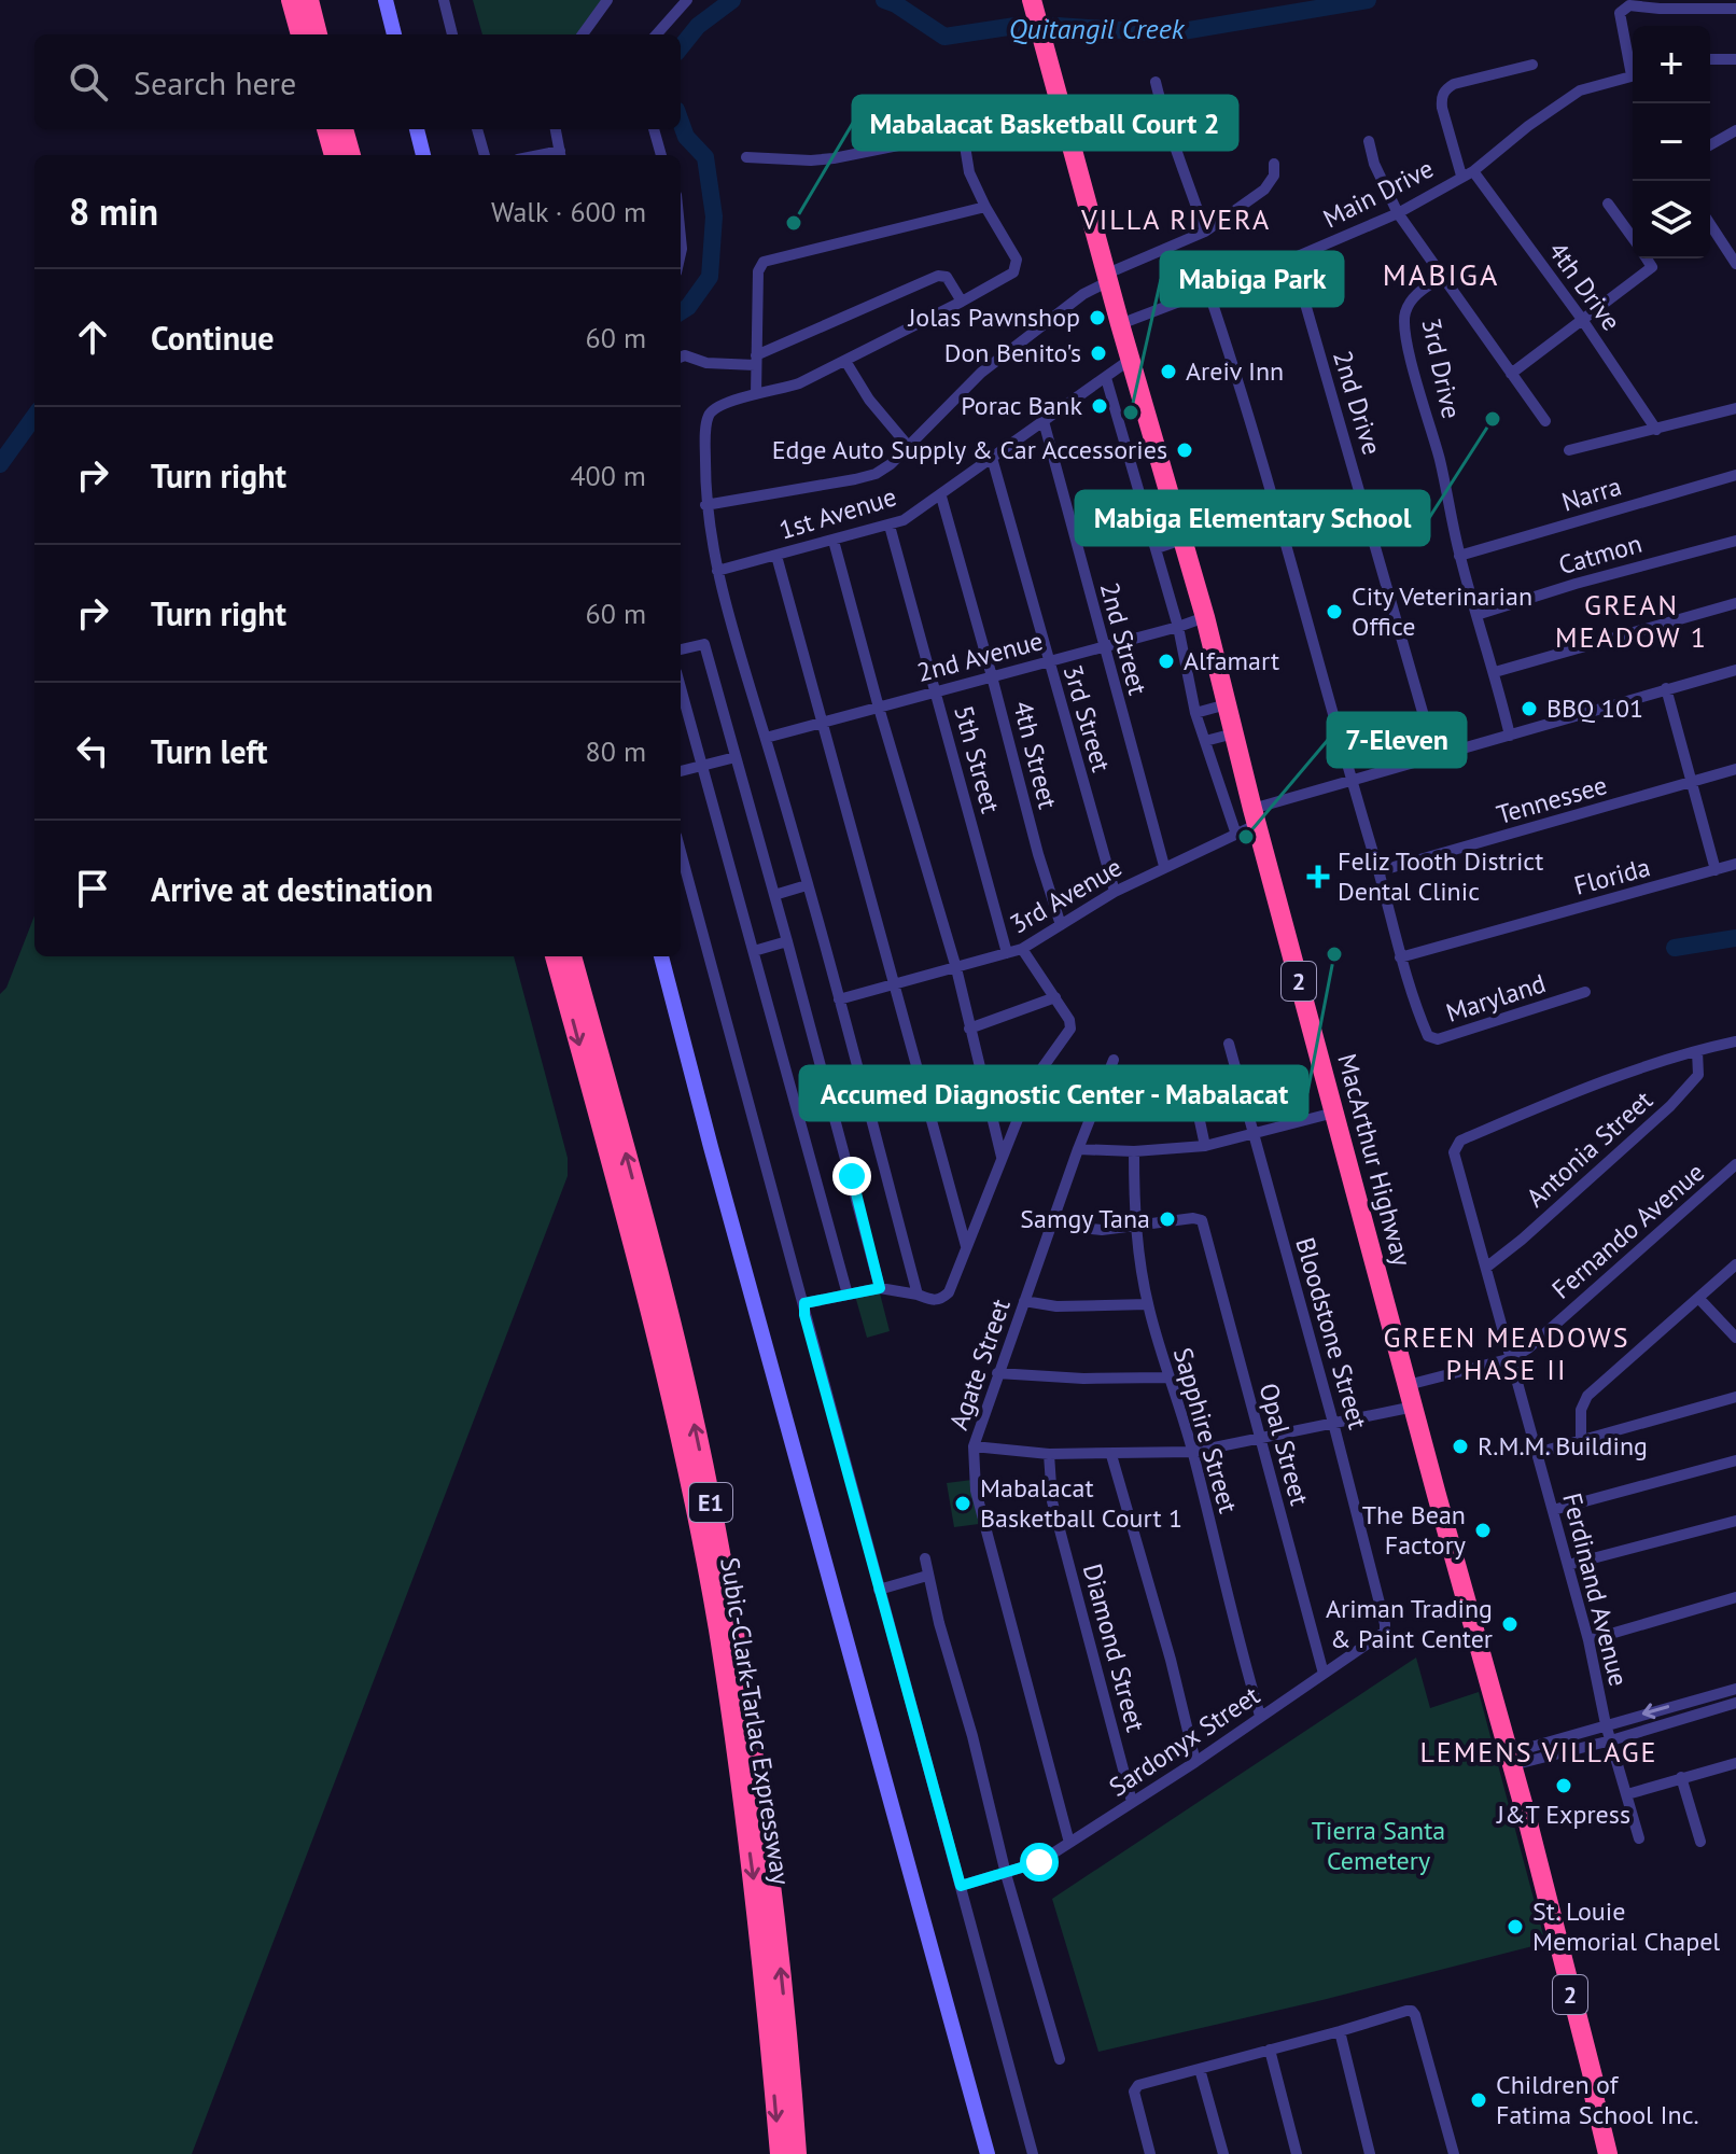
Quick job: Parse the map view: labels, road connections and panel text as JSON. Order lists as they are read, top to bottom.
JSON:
{
  "streets": {
    "highway": [
      "2",
      "MacArthur Highway",
      "E1",
      "Subic-Clark-Tarlac Expressway"
    ],
    "street": [
      "Main Drive",
      "4th Drive",
      "3rd Drive",
      "2nd Drive",
      "Narra",
      "1st Avenue",
      "Catmon",
      "2nd Street",
      "2nd Avenue",
      "3rd Street",
      "4th Street",
      "5th Street",
      "Tennessee",
      "Florida",
      "3rd Avenue",
      "Maryland",
      "Antonia Street",
      "Fernando Avenue",
      "Bloodstone Street",
      "Agate Street",
      "Sapphire Street",
      "Opal Street",
      "Ferdinand Avenue",
      "Diamond Street",
      "Sardonyx Street"
    ]
  },
  "crossings": [
    ["Main Drive", "4th Drive"],
    ["Main Drive", "2nd Drive"],
    ["Main Drive", "Maryland"],
    ["Main Drive", "MacArthur Highway"],
    ["3rd Drive", "Narra"],
    ["3rd Drive", "Catmon"],
    ["3rd Drive", "3rd Avenue"],
    ["2nd Drive", "3rd Avenue"],
    ["1st Avenue", "2nd Street"],
    ["1st Avenue", "3rd Street"],
    ["1st Avenue", "4th Street"],
    ["1st Avenue", "5th Street"],
    ["1st Avenue", "MacArthur Highway"],
    ["2nd Street", "2nd Avenue"],
    ["2nd Street", "3rd Avenue"],
    ["2nd Avenue", "3rd Street"],
    ["2nd Avenue", "4th Street"],
    ["2nd Avenue", "5th Street"],
    ["2nd Avenue", "MacArthur Highway"],
    ["3rd Street", "3rd Avenue"],
    ["4th Street", "3rd Avenue"],
    ["5th Street", "3rd Avenue"],
    ["Tennessee", "Maryland"],
    ["Florida", "Maryland"],
    ["3rd Avenue", "Maryland"],
    ["3rd Avenue", "MacArthur Highway"],
    ["Antonia Street", "Ferdinand Avenue"],
    ["MacArthur Highway", "Fernando Avenue"],
    ["Fernando Avenue", "Bloodstone Street"],
    ["Fernando Avenue", "Agate Street"],
    ["Fernando Avenue", "Sapphire Street"],
    ["Fernando Avenue", "Opal Street"],
    ["Fernando Avenue", "Ferdinand Avenue"],
    ["Fernando Avenue", "Diamond Street"],
    ["Bloodstone Street", "Sardonyx Street"],
    ["Agate Street", "Sardonyx Street"],
    ["Sapphire Street", "Opal Street"],
    ["Sapphire Street", "Sardonyx Street"],
    ["Opal Street", "Sardonyx Street"],
    ["Diamond Street", "Sardonyx Street"]
  ],
  "districts": [
    "VILLA RIVERA",
    "MABIGA",
    "GREAN MEADOW 1",
    "GREEN MEADOWS PHASE II",
    "LEMENS VILLAGE"
  ],
  "water": ["Quitangil Creek"],
  "parks": ["Tierra Santa Cemetery"],
  "places": {
    "other": [
      "Mabalacat Basketball Court 2",
      "Jolas Pawnshop",
      "Don Benito's",
      "Areiv Inn",
      "Porac Bank",
      "Mabiga Park",
      "Mabiga Elementary School",
      "Edge Auto Supply & Car Accessories",
      "City Veterinarian Office",
      "Alfamart",
      "BBQ 101",
      "7-Eleven",
      "Accumed Diagnostic Center - Mabalacat",
      "Samgy Tana",
      "R.M.M. Building",
      "Mabalacat Basketball Court 1",
      "The Bean Factory",
      "Ariman Trading & Paint Center",
      "J&T Express",
      "St. Louie Memorial Chapel",
      "Children of Fatima School Inc."
    ],
    "health": ["Feliz Tooth District Dental Clinic"]
  },
  "page": {
    "map_buttons": ["+", "−"],
    "search": "Search here",
    "heading": ["8 min", "Walk · 600 m"],
    "list": [
      ["Continue", "60 m"],
      ["Turn right", "400 m"],
      ["Turn right", "60 m"],
      ["Turn left", "80 m"],
      "Arrive at destination"
    ]
  }
}
